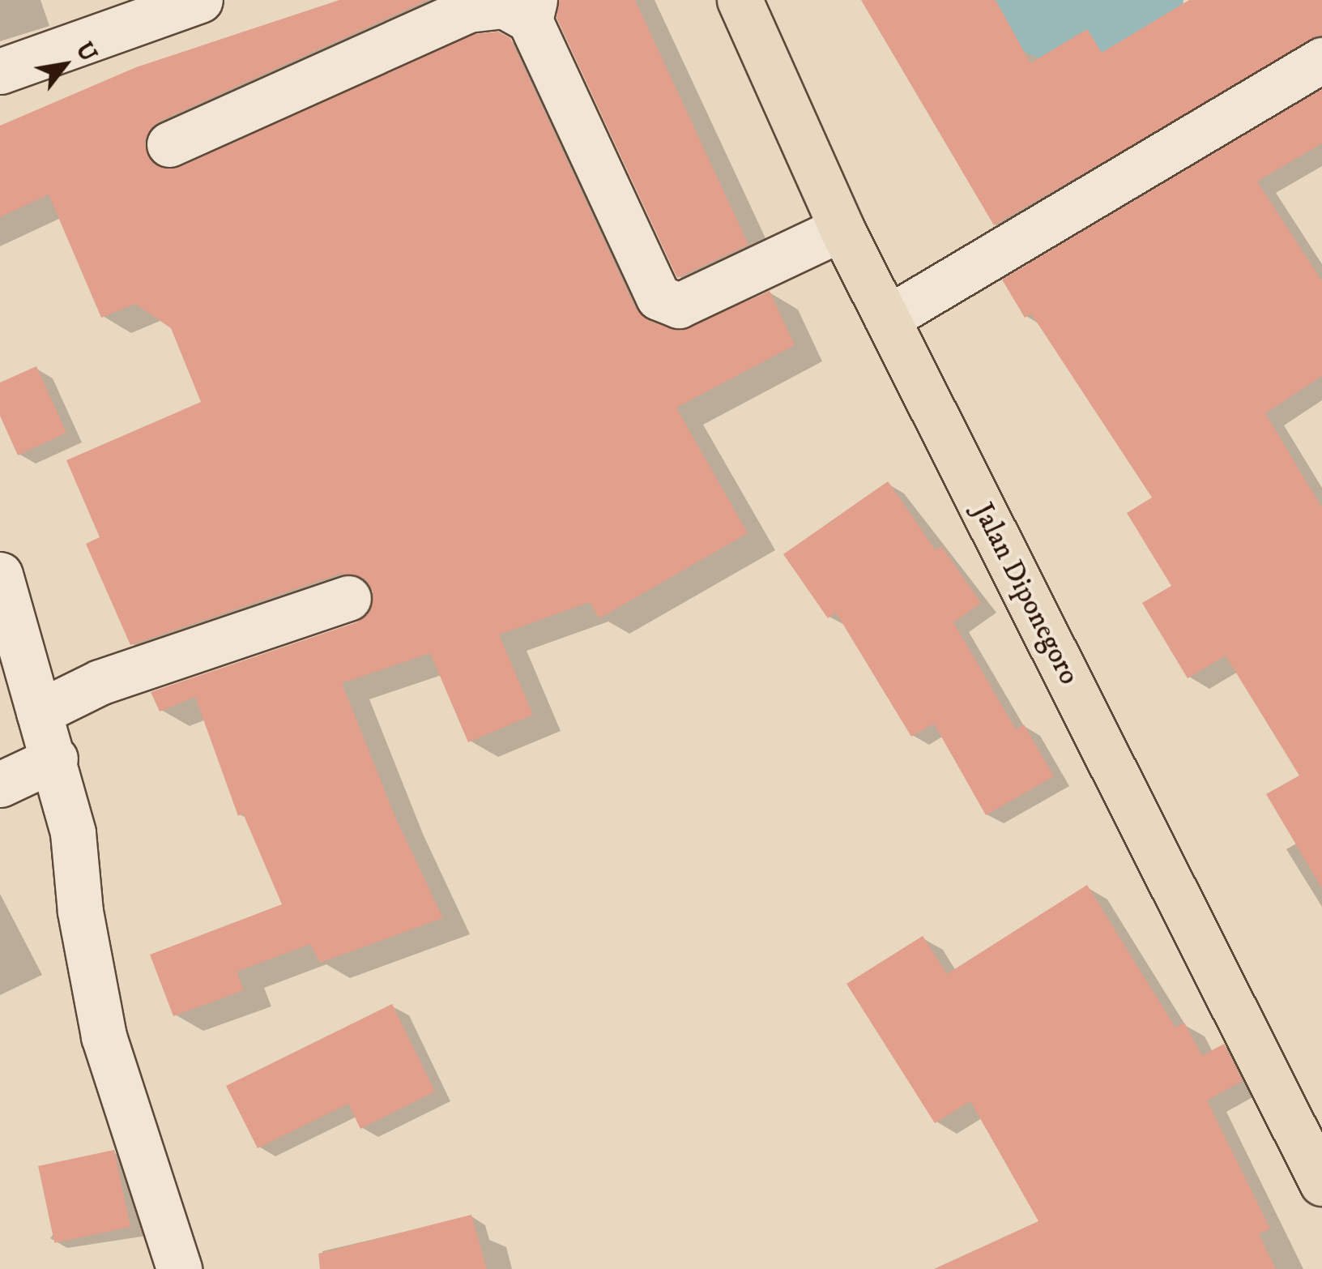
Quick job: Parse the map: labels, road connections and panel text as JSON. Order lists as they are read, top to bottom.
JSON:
{
  "streets": {
    "main road": ["Jalan Diponegoro"]
  },
  "north": "top right"
}
